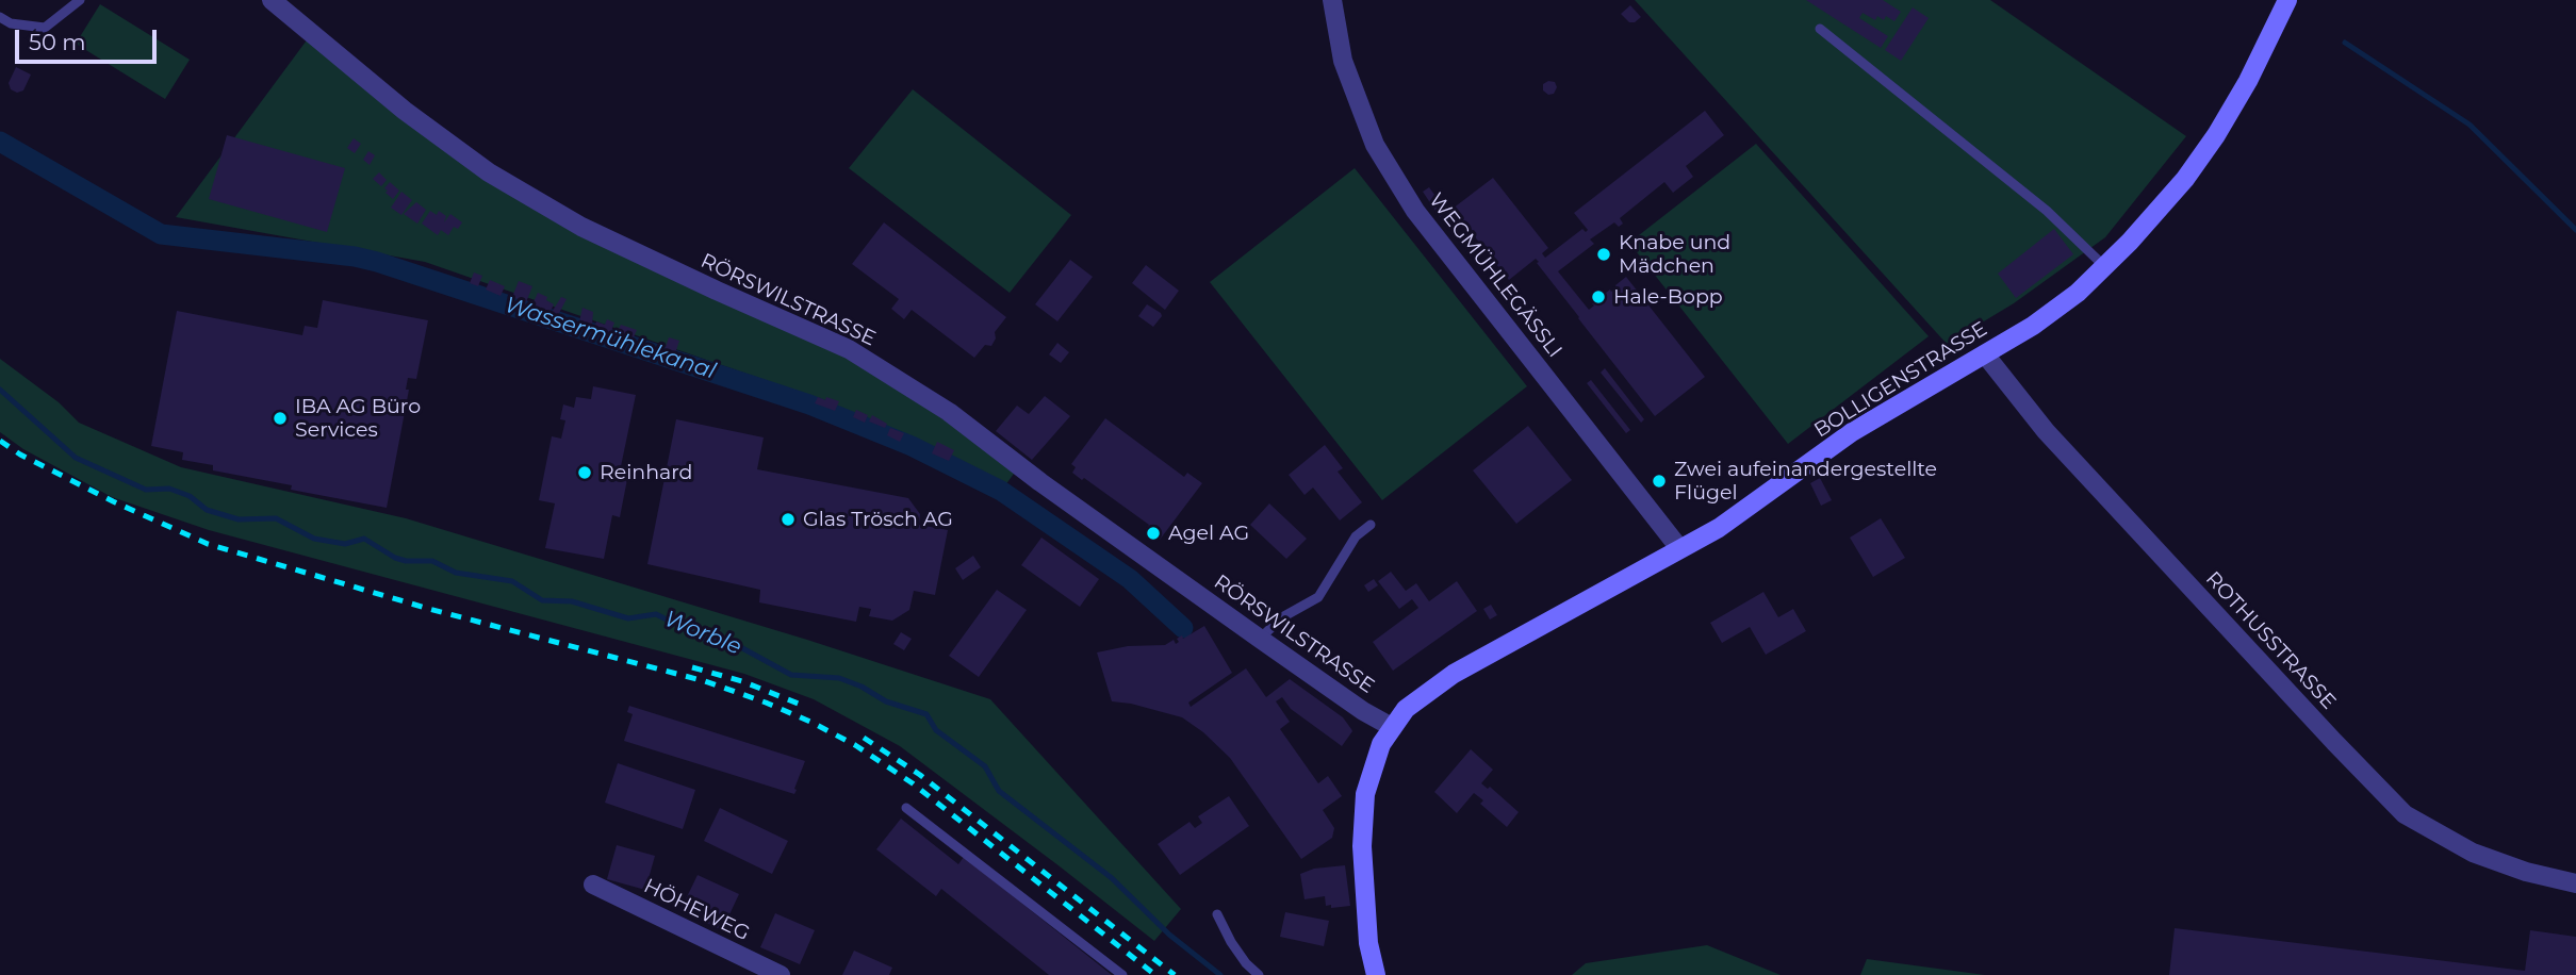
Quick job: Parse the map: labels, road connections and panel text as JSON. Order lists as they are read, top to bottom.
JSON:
{
  "streets": {
    "main road": ["BOLLIGENSTRASSE"],
    "street": [
      "WEGMÜHLEGÄSSLI",
      "RÖRSWILSTRASSE",
      "ROTHUSSTRASSE",
      "HÖHEWEG"
    ]
  },
  "crossings": [
    ["WEGMÜHLEGÄSSLI", "BOLLIGENSTRASSE"],
    ["RÖRSWILSTRASSE", "BOLLIGENSTRASSE"],
    ["BOLLIGENSTRASSE", "ROTHUSSTRASSE"]
  ],
  "water": ["Wassermühlekanal", "Worble"],
  "places": [
    "Knabe und Mädchen",
    "Hale-Bopp",
    "IBA AG Büro Services",
    "Reinhard",
    "Zwei aufeinandergestellte Flügel",
    "Glas Trösch AG",
    "Agel AG"
  ],
  "scale_bar": "50 m"
}
